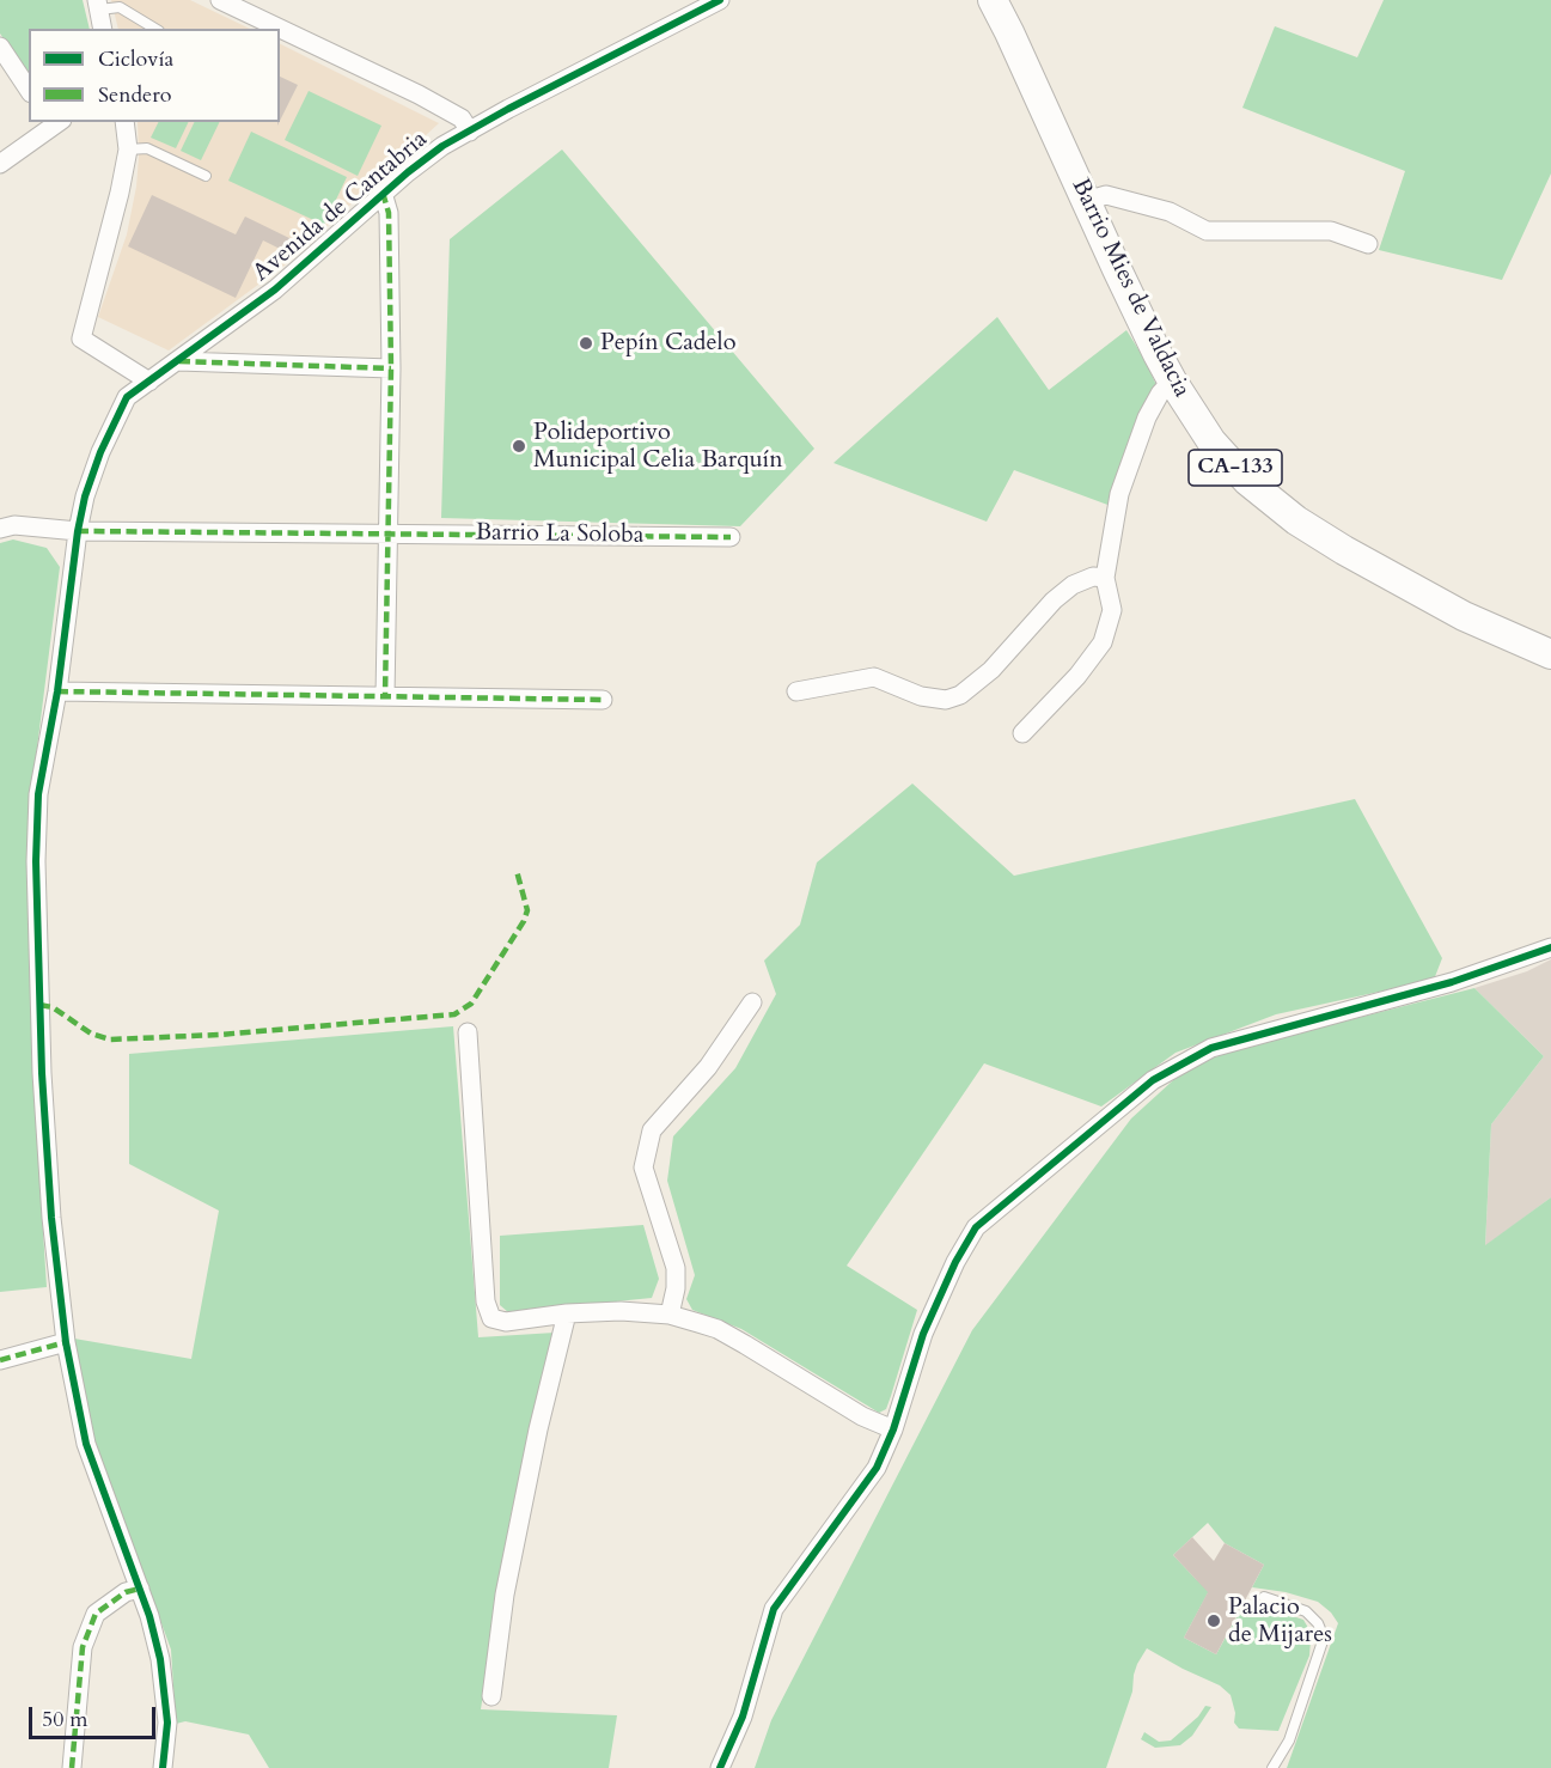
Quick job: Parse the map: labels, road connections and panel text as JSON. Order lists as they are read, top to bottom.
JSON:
{
  "streets": {
    "main road": ["Barrio Mies de Valdacia", "CA-133"],
    "street": ["Avenida de Cantabria", "Barrio La Soloba"]
  },
  "crossings": [
    ["Avenida de Cantabria", "Barrio La Soloba"]
  ],
  "places": ["Pepín Cadelo", "Polideportivo Municipal Celia Barquín", "Palacio de Mijares"],
  "legend": ["Ciclovía", "Sendero"],
  "scale_bar": "50 m"
}
